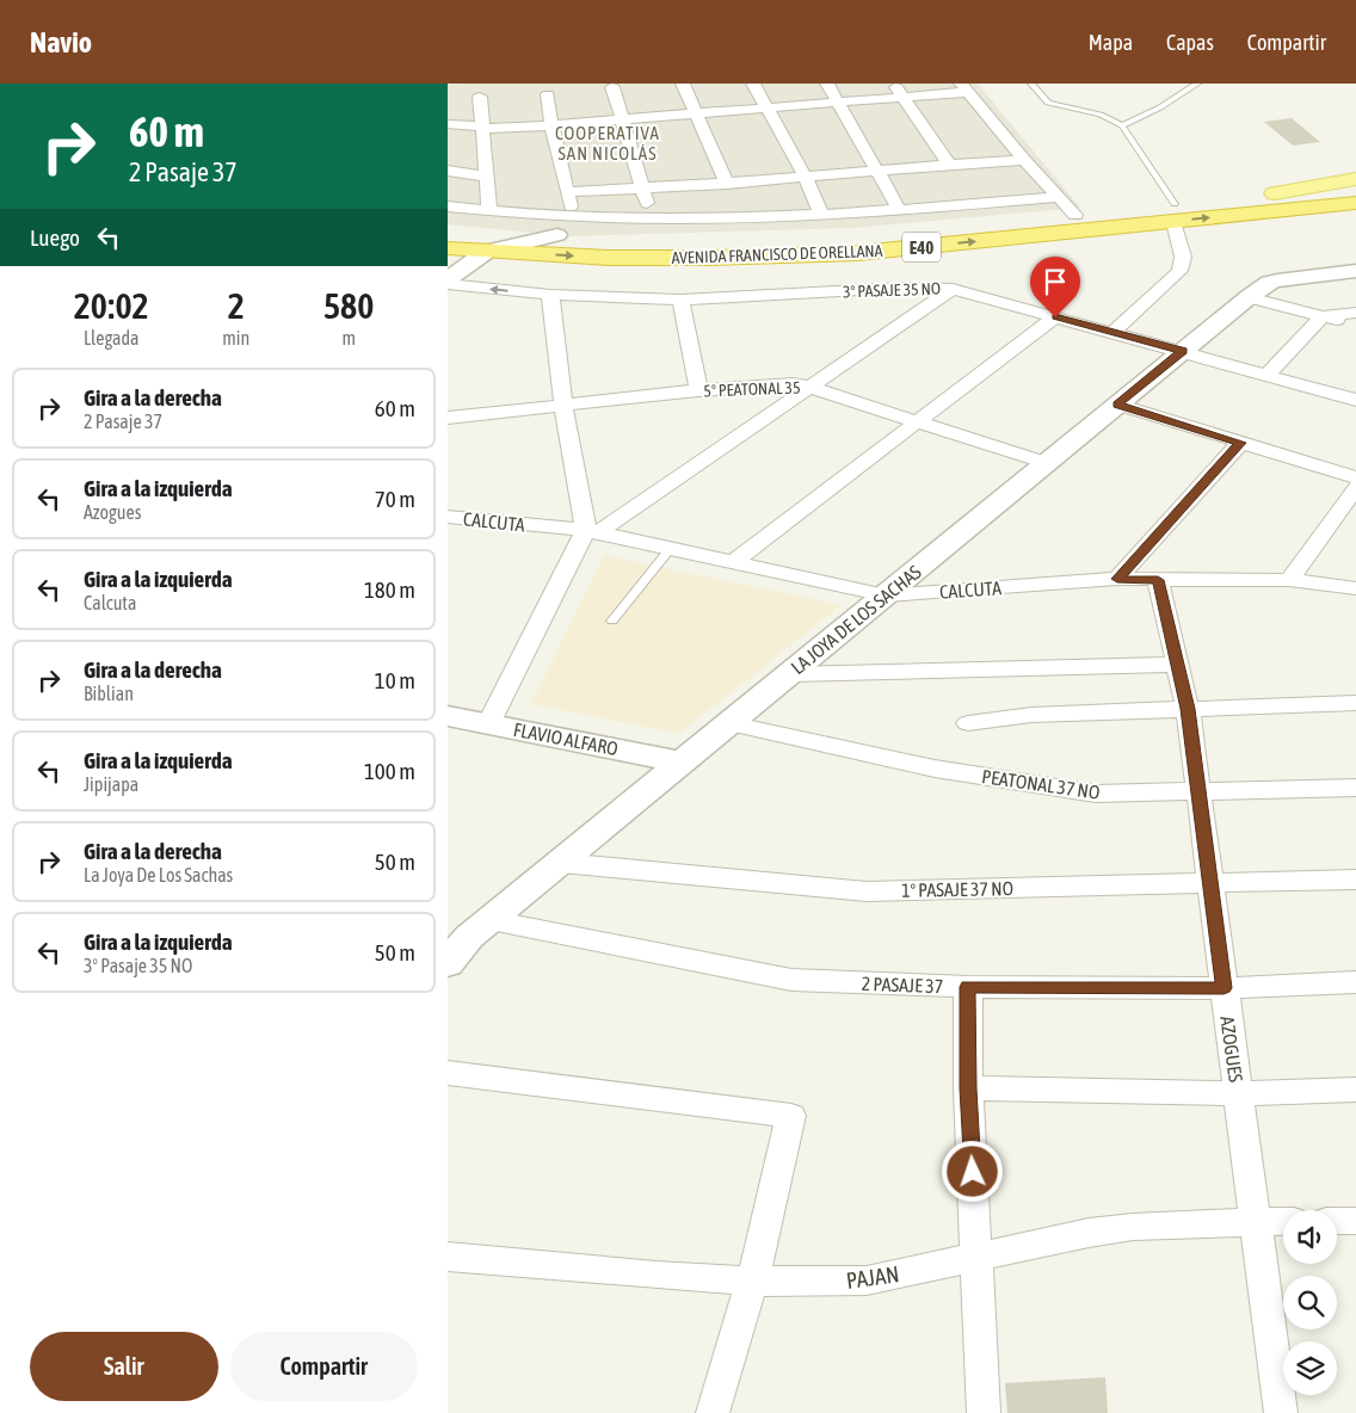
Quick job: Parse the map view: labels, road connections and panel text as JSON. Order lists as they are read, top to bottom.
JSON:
{
  "streets": {
    "highway": ["E40", "AVENIDA FRANCISCO DE ORELLANA"],
    "street": [
      "3° PASAJE 35 NO",
      "5° PEATONAL 35",
      "CALCUTA",
      "LA JOYA DE LOS SACHAS",
      "FLAVIO ALFARO",
      "PEATONAL 37 NO",
      "1° PASAJE 37 NO",
      "2 PASAJE 37",
      "AZOGUES",
      "PAJAN"
    ]
  },
  "crossings": [
    ["3° PASAJE 35 NO", "LA JOYA DE LOS SACHAS"],
    ["5° PEATONAL 35", "LA JOYA DE LOS SACHAS"],
    ["CALCUTA", "LA JOYA DE LOS SACHAS"],
    ["CALCUTA", "AZOGUES"],
    ["LA JOYA DE LOS SACHAS", "FLAVIO ALFARO"],
    ["LA JOYA DE LOS SACHAS", "PEATONAL 37 NO"],
    ["LA JOYA DE LOS SACHAS", "1° PASAJE 37 NO"],
    ["LA JOYA DE LOS SACHAS", "2 PASAJE 37"],
    ["PEATONAL 37 NO", "AZOGUES"],
    ["1° PASAJE 37 NO", "AZOGUES"],
    ["2 PASAJE 37", "AZOGUES"],
    ["AZOGUES", "PAJAN"]
  ],
  "districts": ["COOPERATIVA SAN NICOLÁS"],
  "page": {
    "header": "Navio",
    "nav": ["Mapa", "Capas", "Compartir"],
    "turn": ["60 m", "2 Pasaje 37"],
    "then": "Luego",
    "eta": [
      "20:02",
      "Llegada",
      "2",
      "min",
      "580",
      "m"
    ],
    "list": [
      {
        "name": "Gira a la derecha",
        "note": "2 Pasaje 37",
        "value": "60 m"
      },
      {
        "name": "Gira a la izquierda",
        "note": "Azogues",
        "value": "70 m"
      },
      {
        "name": "Gira a la izquierda",
        "note": "Calcuta",
        "value": "180 m"
      },
      {
        "name": "Gira a la derecha",
        "note": "Biblian",
        "value": "10 m"
      },
      {
        "name": "Gira a la izquierda",
        "note": "Jipijapa",
        "value": "100 m"
      },
      {
        "name": "Gira a la derecha",
        "note": "La Joya De Los Sachas",
        "value": "50 m"
      },
      {
        "name": "Gira a la izquierda",
        "note": "3° Pasaje 35 NO",
        "value": "50 m"
      }
    ],
    "buttons": ["Salir", "Compartir"]
  }
}
